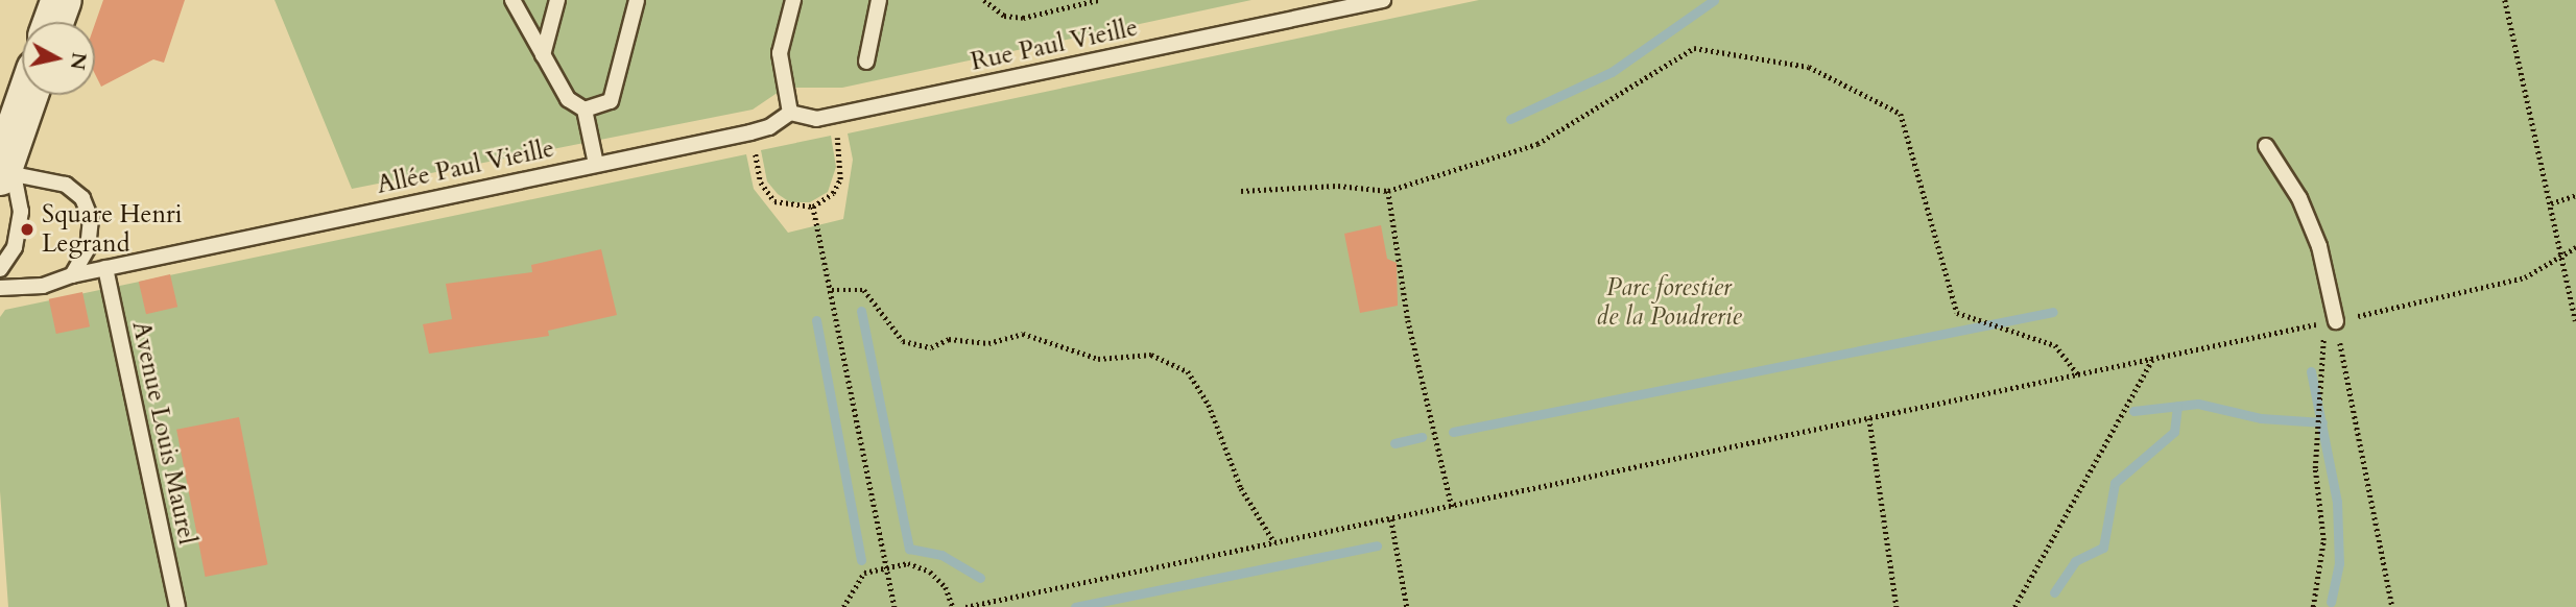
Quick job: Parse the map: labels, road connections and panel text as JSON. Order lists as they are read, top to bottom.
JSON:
{
  "streets": {
    "lane": ["Rue Paul Vieille", "Allée Paul Vieille", "Avenue Louis Maurel"]
  },
  "crossings": [
    ["Rue Paul Vieille", "Allée Paul Vieille"],
    ["Allée Paul Vieille", "Avenue Louis Maurel"]
  ],
  "parks": ["Parc forestier de la Poudrerie"],
  "places": ["Square Henri Legrand"],
  "north": "right"
}
